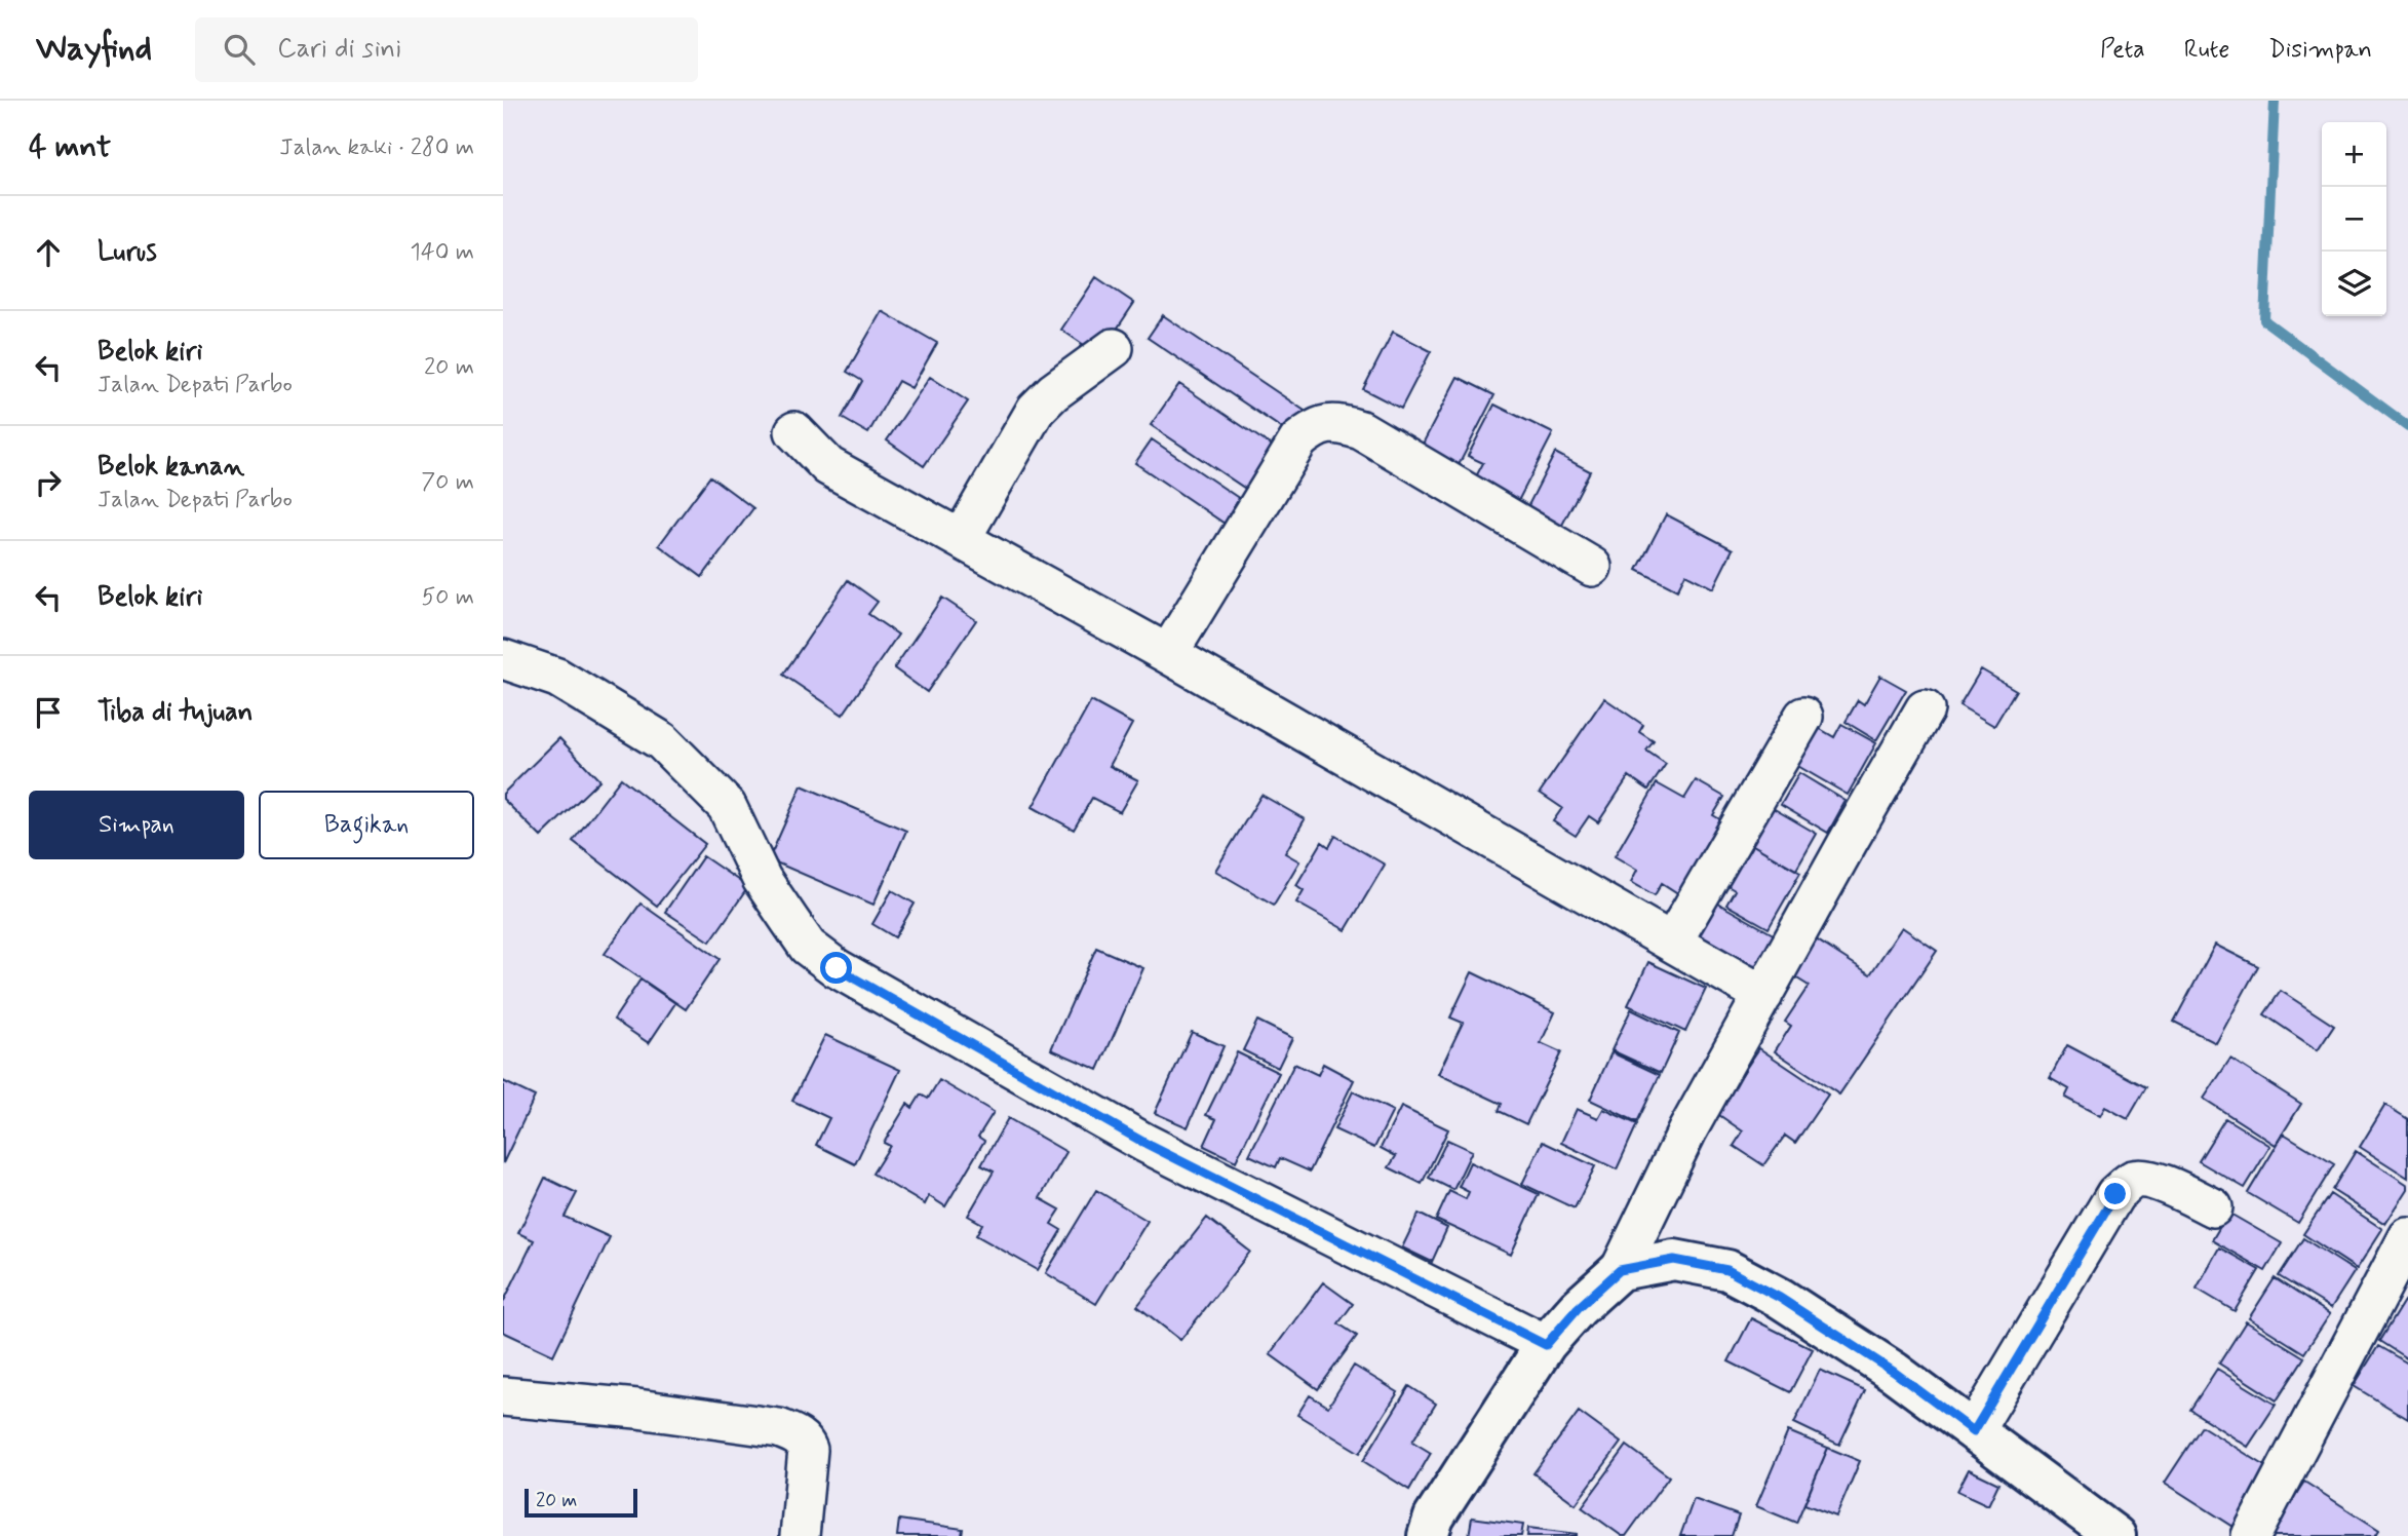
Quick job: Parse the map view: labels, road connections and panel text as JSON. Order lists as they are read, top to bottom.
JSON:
{
  "scale_bar": "20 m",
  "page": {
    "header": "Wayfind",
    "search": "Cari di sini",
    "nav": ["Peta", "Rute", "Disimpan"],
    "heading": ["4 mnt", "Jalan kaki · 280 m"],
    "map_buttons": ["+", "−"],
    "list": [
      ["Lurus", "140 m"],
      ["Belok kiri", "Jalan Depati Parbo", "20 m"],
      ["Belok kanan", "Jalan Depati Parbo", "70 m"],
      ["Belok kiri", "50 m"],
      "Tiba di tujuan"
    ],
    "buttons": ["Simpan", "Bagikan"],
    "scale": "20 m"
  }
}
